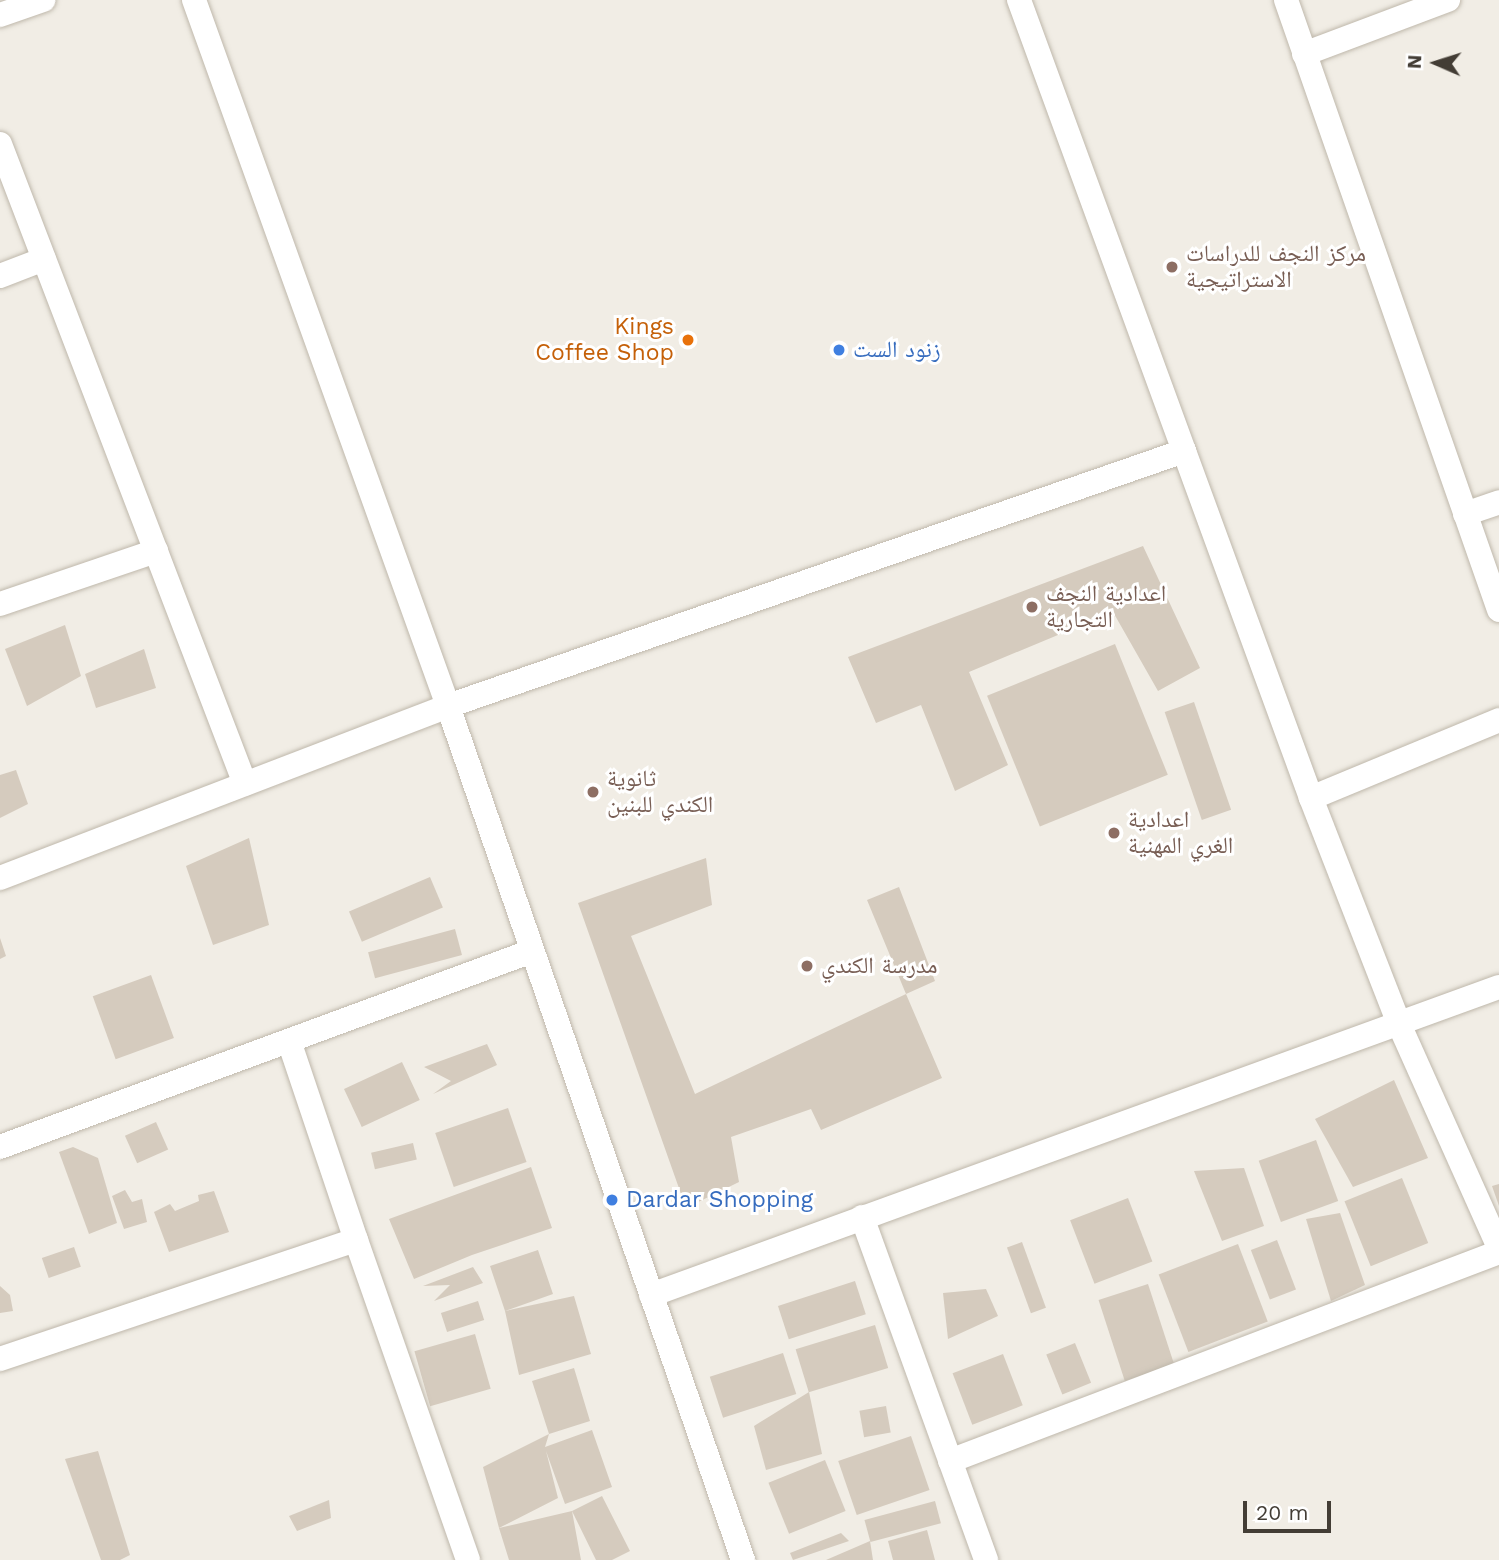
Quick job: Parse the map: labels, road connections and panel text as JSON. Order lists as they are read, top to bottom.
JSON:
{
  "places": [
    "مركز النجف للدراسات الاستراتيجية",
    "Kings Coffee Shop",
    "زنود الست",
    "اعدادية النجف التجارية",
    "ثانوية الكندي للبنين",
    "اعدادية الغري المهنية",
    "مدرسة الكندي",
    "Dardar Shopping"
  ],
  "scale_bar": "20 m",
  "north": "left"
}
